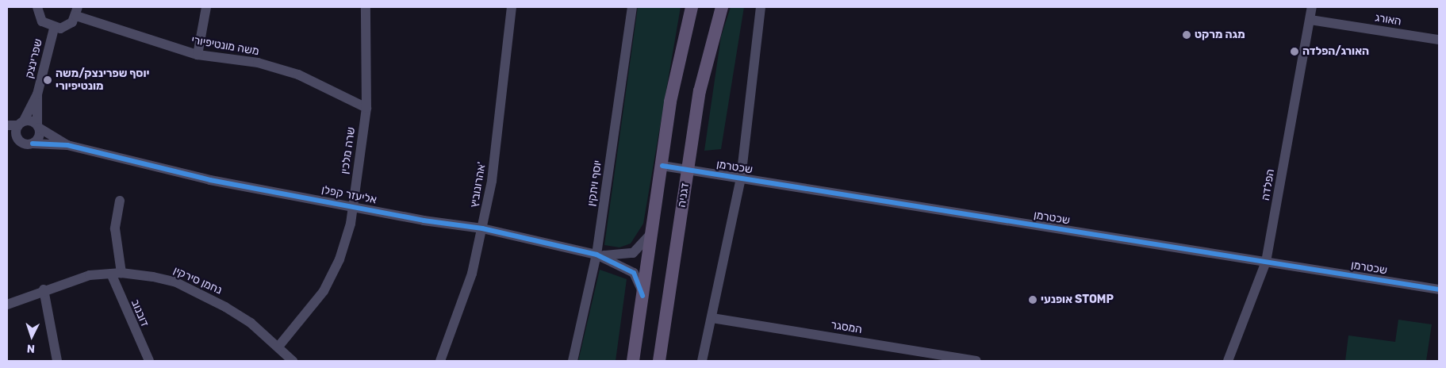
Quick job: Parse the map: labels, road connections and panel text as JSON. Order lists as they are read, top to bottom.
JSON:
{
  "streets": {
    "main road": ["דגניה"],
    "street": [
      "האורג",
      "משה מונטיפיורי",
      "שפרינצק",
      "שרה מלכין",
      "שכטרמן",
      "יוסף ויתקין",
      "אהרונוביץ'",
      "הפלדה",
      "אליעזר קפלן",
      "נחמן סירקין",
      "דובנוב",
      "המסגר"
    ]
  },
  "crossings": [
    ["האורג", "הפלדה"],
    ["משה מונטיפיורי", "שרה מלכין"],
    ["שפרינצק", "אליעזר קפלן"],
    ["שרה מלכין", "אליעזר קפלן"],
    ["שרה מלכין", "נחמן סירקין"],
    ["שכטרמן", "הפלדה"],
    ["שכטרמן", "דגניה"],
    ["יוסף ויתקין", "אליעזר קפלן"],
    ["אהרונוביץ'", "אליעזר קפלן"],
    ["נחמן סירקין", "דובנוב"]
  ],
  "places": [
    "מגה מרקט",
    "האורג/הפלדה",
    "יוסף שפרינצק/משה מונטיפיורי",
    "אופנעי STOMP"
  ],
  "north": "bottom"
}
